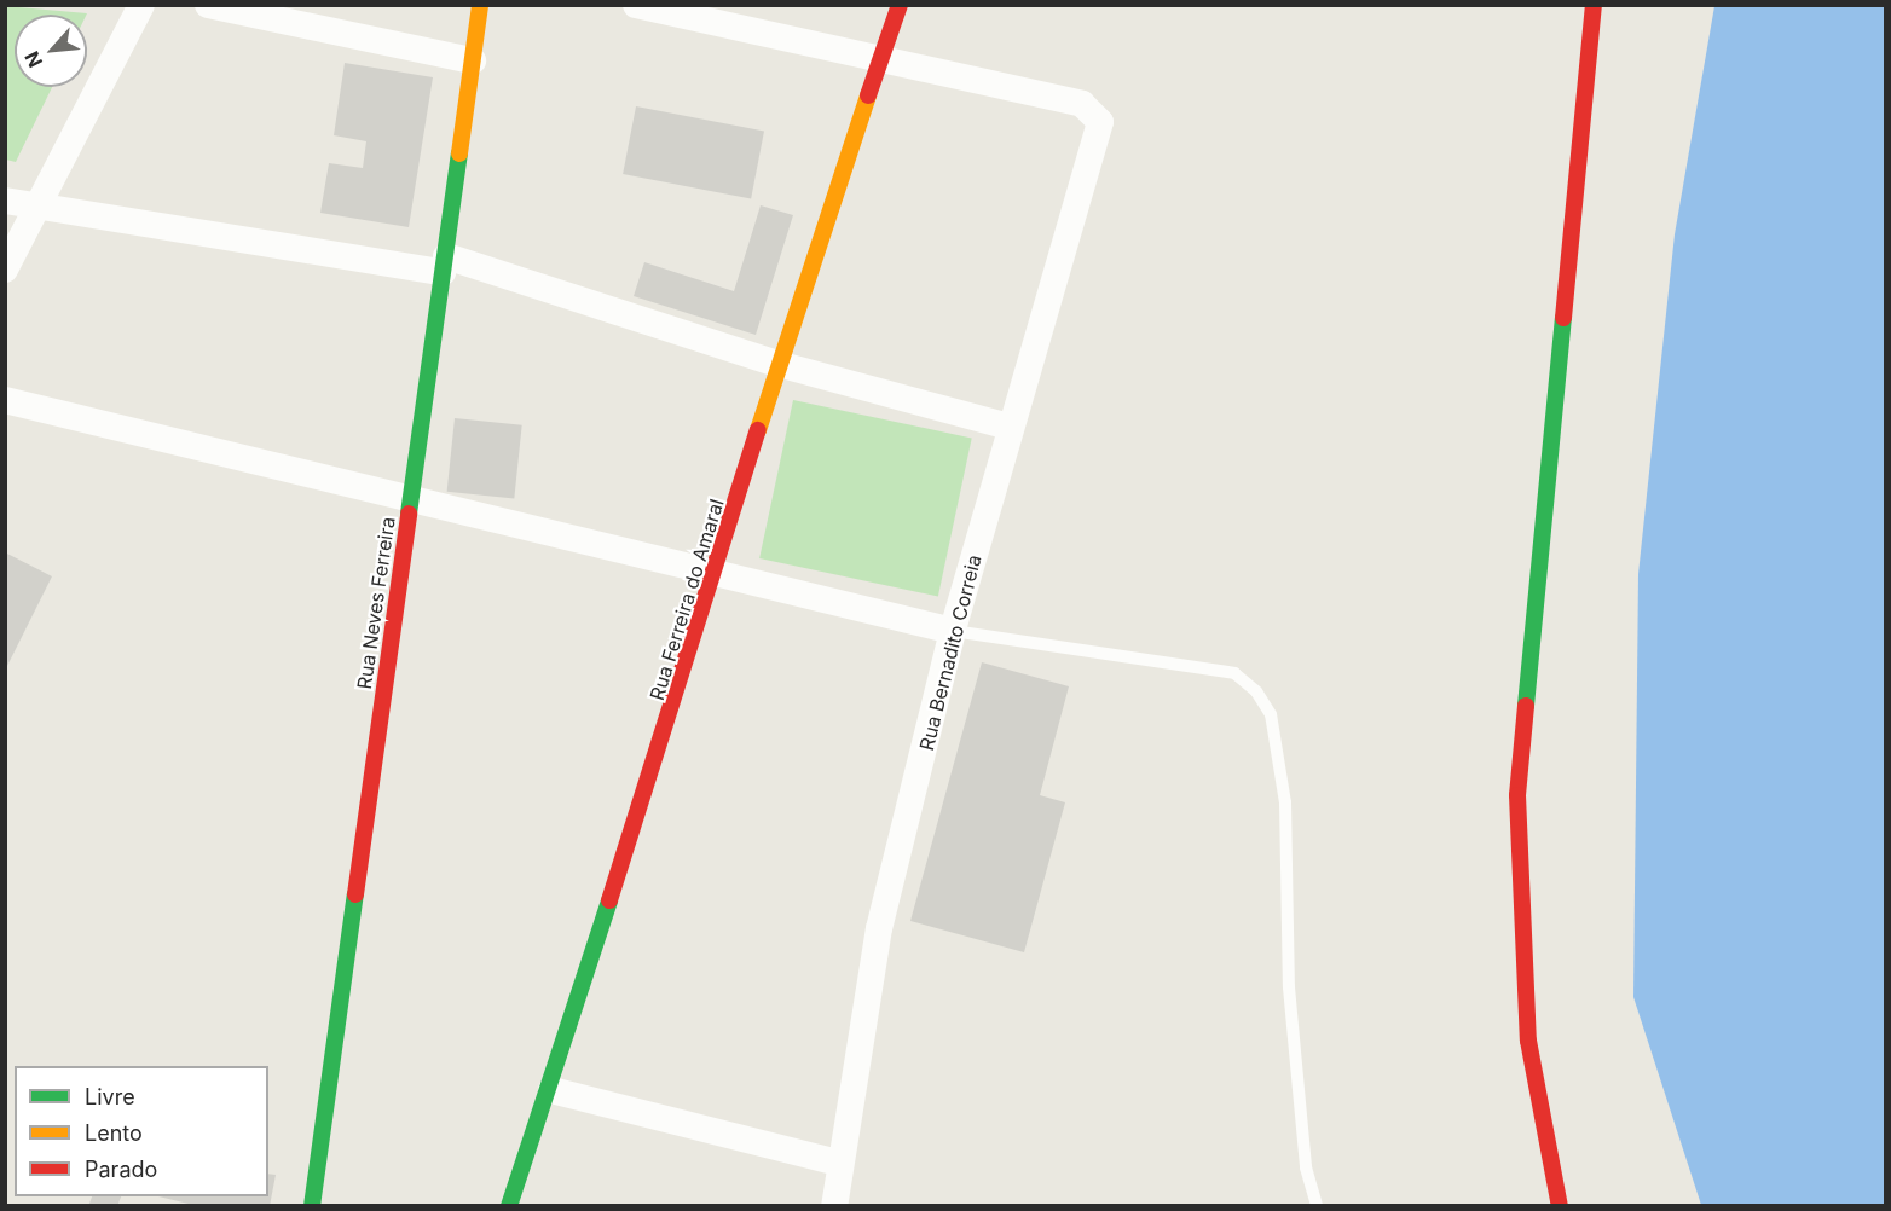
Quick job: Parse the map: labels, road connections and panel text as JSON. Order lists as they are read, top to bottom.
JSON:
{
  "streets": {
    "street": ["Rua Ferreira do Amaral", "Rua Neves Ferreira", "Rua Bernadito Correia"]
  },
  "crossings": [
    ["Rua Ferreira do Amaral", "Rua Bernadito Correia"]
  ],
  "legend": ["Livre", "Lento", "Parado"],
  "north": "bottom left"
}
